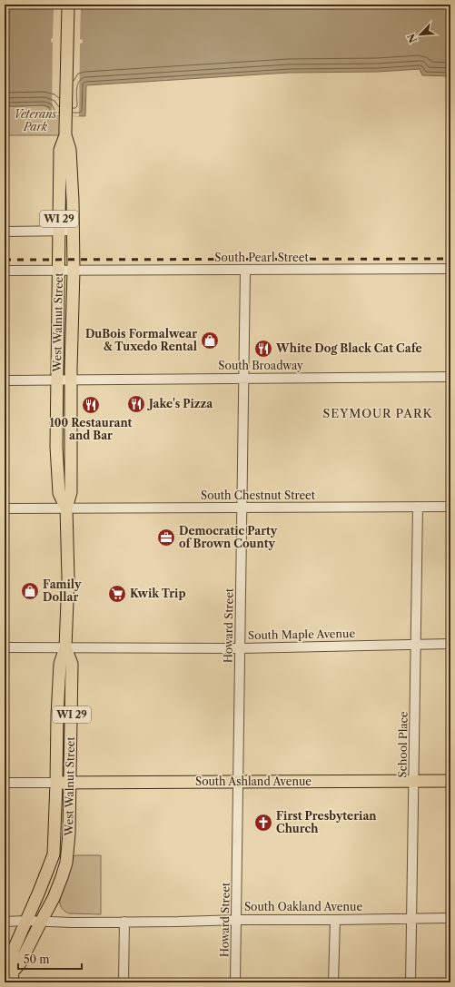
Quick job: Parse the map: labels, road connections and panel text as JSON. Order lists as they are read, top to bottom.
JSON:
{
  "streets": {
    "main road": ["WI 29", "West Walnut Street", "South Ashland Avenue"],
    "street": [
      "South Pearl Street",
      "South Broadway",
      "South Chestnut Street",
      "Howard Street",
      "South Maple Avenue",
      "School Place",
      "South Oakland Avenue"
    ]
  },
  "crossings": [
    ["WI 29", "West Walnut Street"],
    ["WI 29", "South Oakland Avenue"],
    ["South Pearl Street", "West Walnut Street"],
    ["South Pearl Street", "Howard Street"],
    ["West Walnut Street", "South Broadway"],
    ["West Walnut Street", "South Chestnut Street"],
    ["West Walnut Street", "South Maple Avenue"],
    ["West Walnut Street", "South Ashland Avenue"],
    ["West Walnut Street", "South Oakland Avenue"],
    ["South Broadway", "Howard Street"],
    ["South Chestnut Street", "Howard Street"],
    ["South Chestnut Street", "School Place"],
    ["Howard Street", "South Maple Avenue"],
    ["Howard Street", "South Ashland Avenue"],
    ["Howard Street", "South Oakland Avenue"],
    ["South Maple Avenue", "School Place"],
    ["School Place", "South Ashland Avenue"],
    ["School Place", "South Oakland Avenue"]
  ],
  "districts": ["SEYMOUR PARK"],
  "parks": ["Veterans Park"],
  "places": {
    "shop": ["DuBois Formalwear & Tuxedo Rental", "Family Dollar"],
    "restaurant": ["White Dog Black Cat Cafe", "Jake's Pizza", "100 Restaurant and Bar"],
    "office": ["Democratic Party of Brown County"],
    "supermarket": ["Kwik Trip"],
    "church": ["First Presbyterian Church"]
  },
  "scale_bar": "50 m",
  "north": "bottom left"
}
